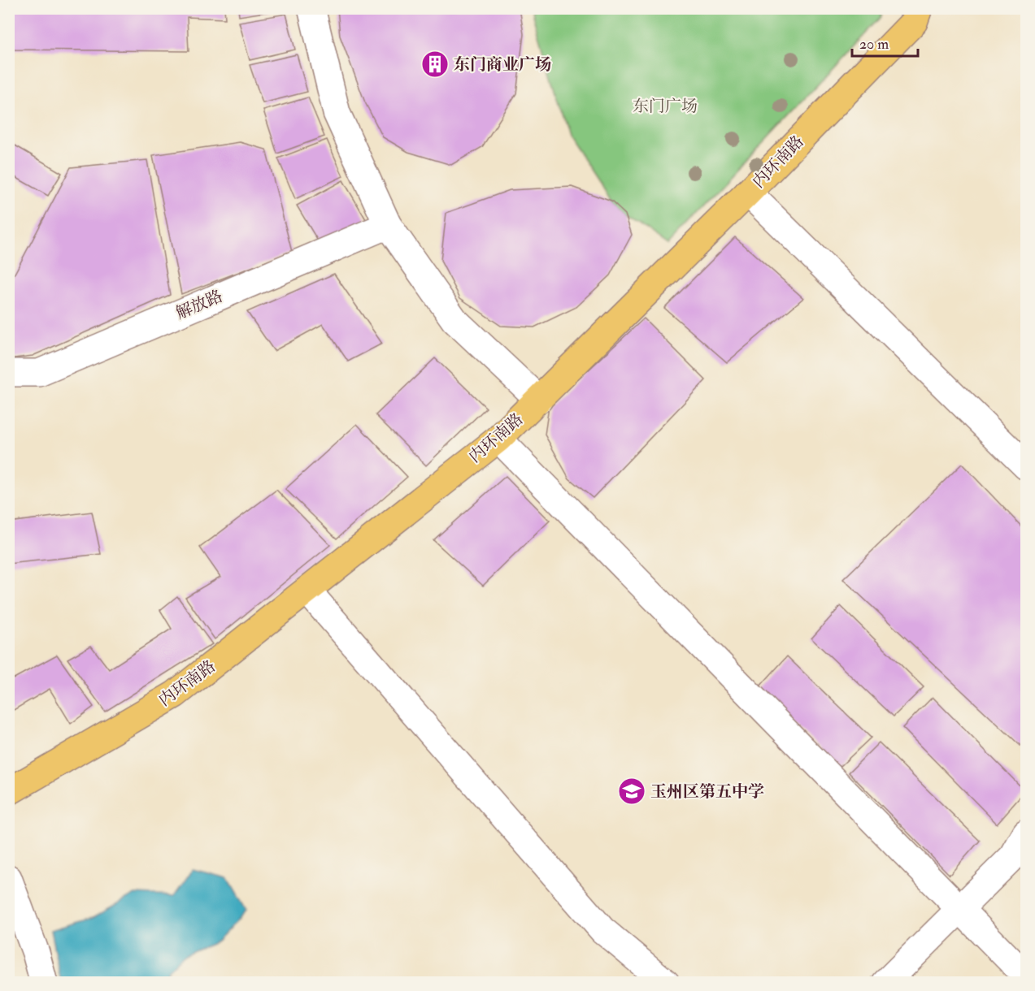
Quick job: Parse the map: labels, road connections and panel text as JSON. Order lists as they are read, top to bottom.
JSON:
{
  "streets": {
    "main road": ["内环南路"],
    "street": ["解放路"]
  },
  "parks": ["东门广场"],
  "places": {
    "building": ["东门商业广场"],
    "school or university": ["玉州区第五中学"]
  },
  "scale_bar": "20 m"
}
